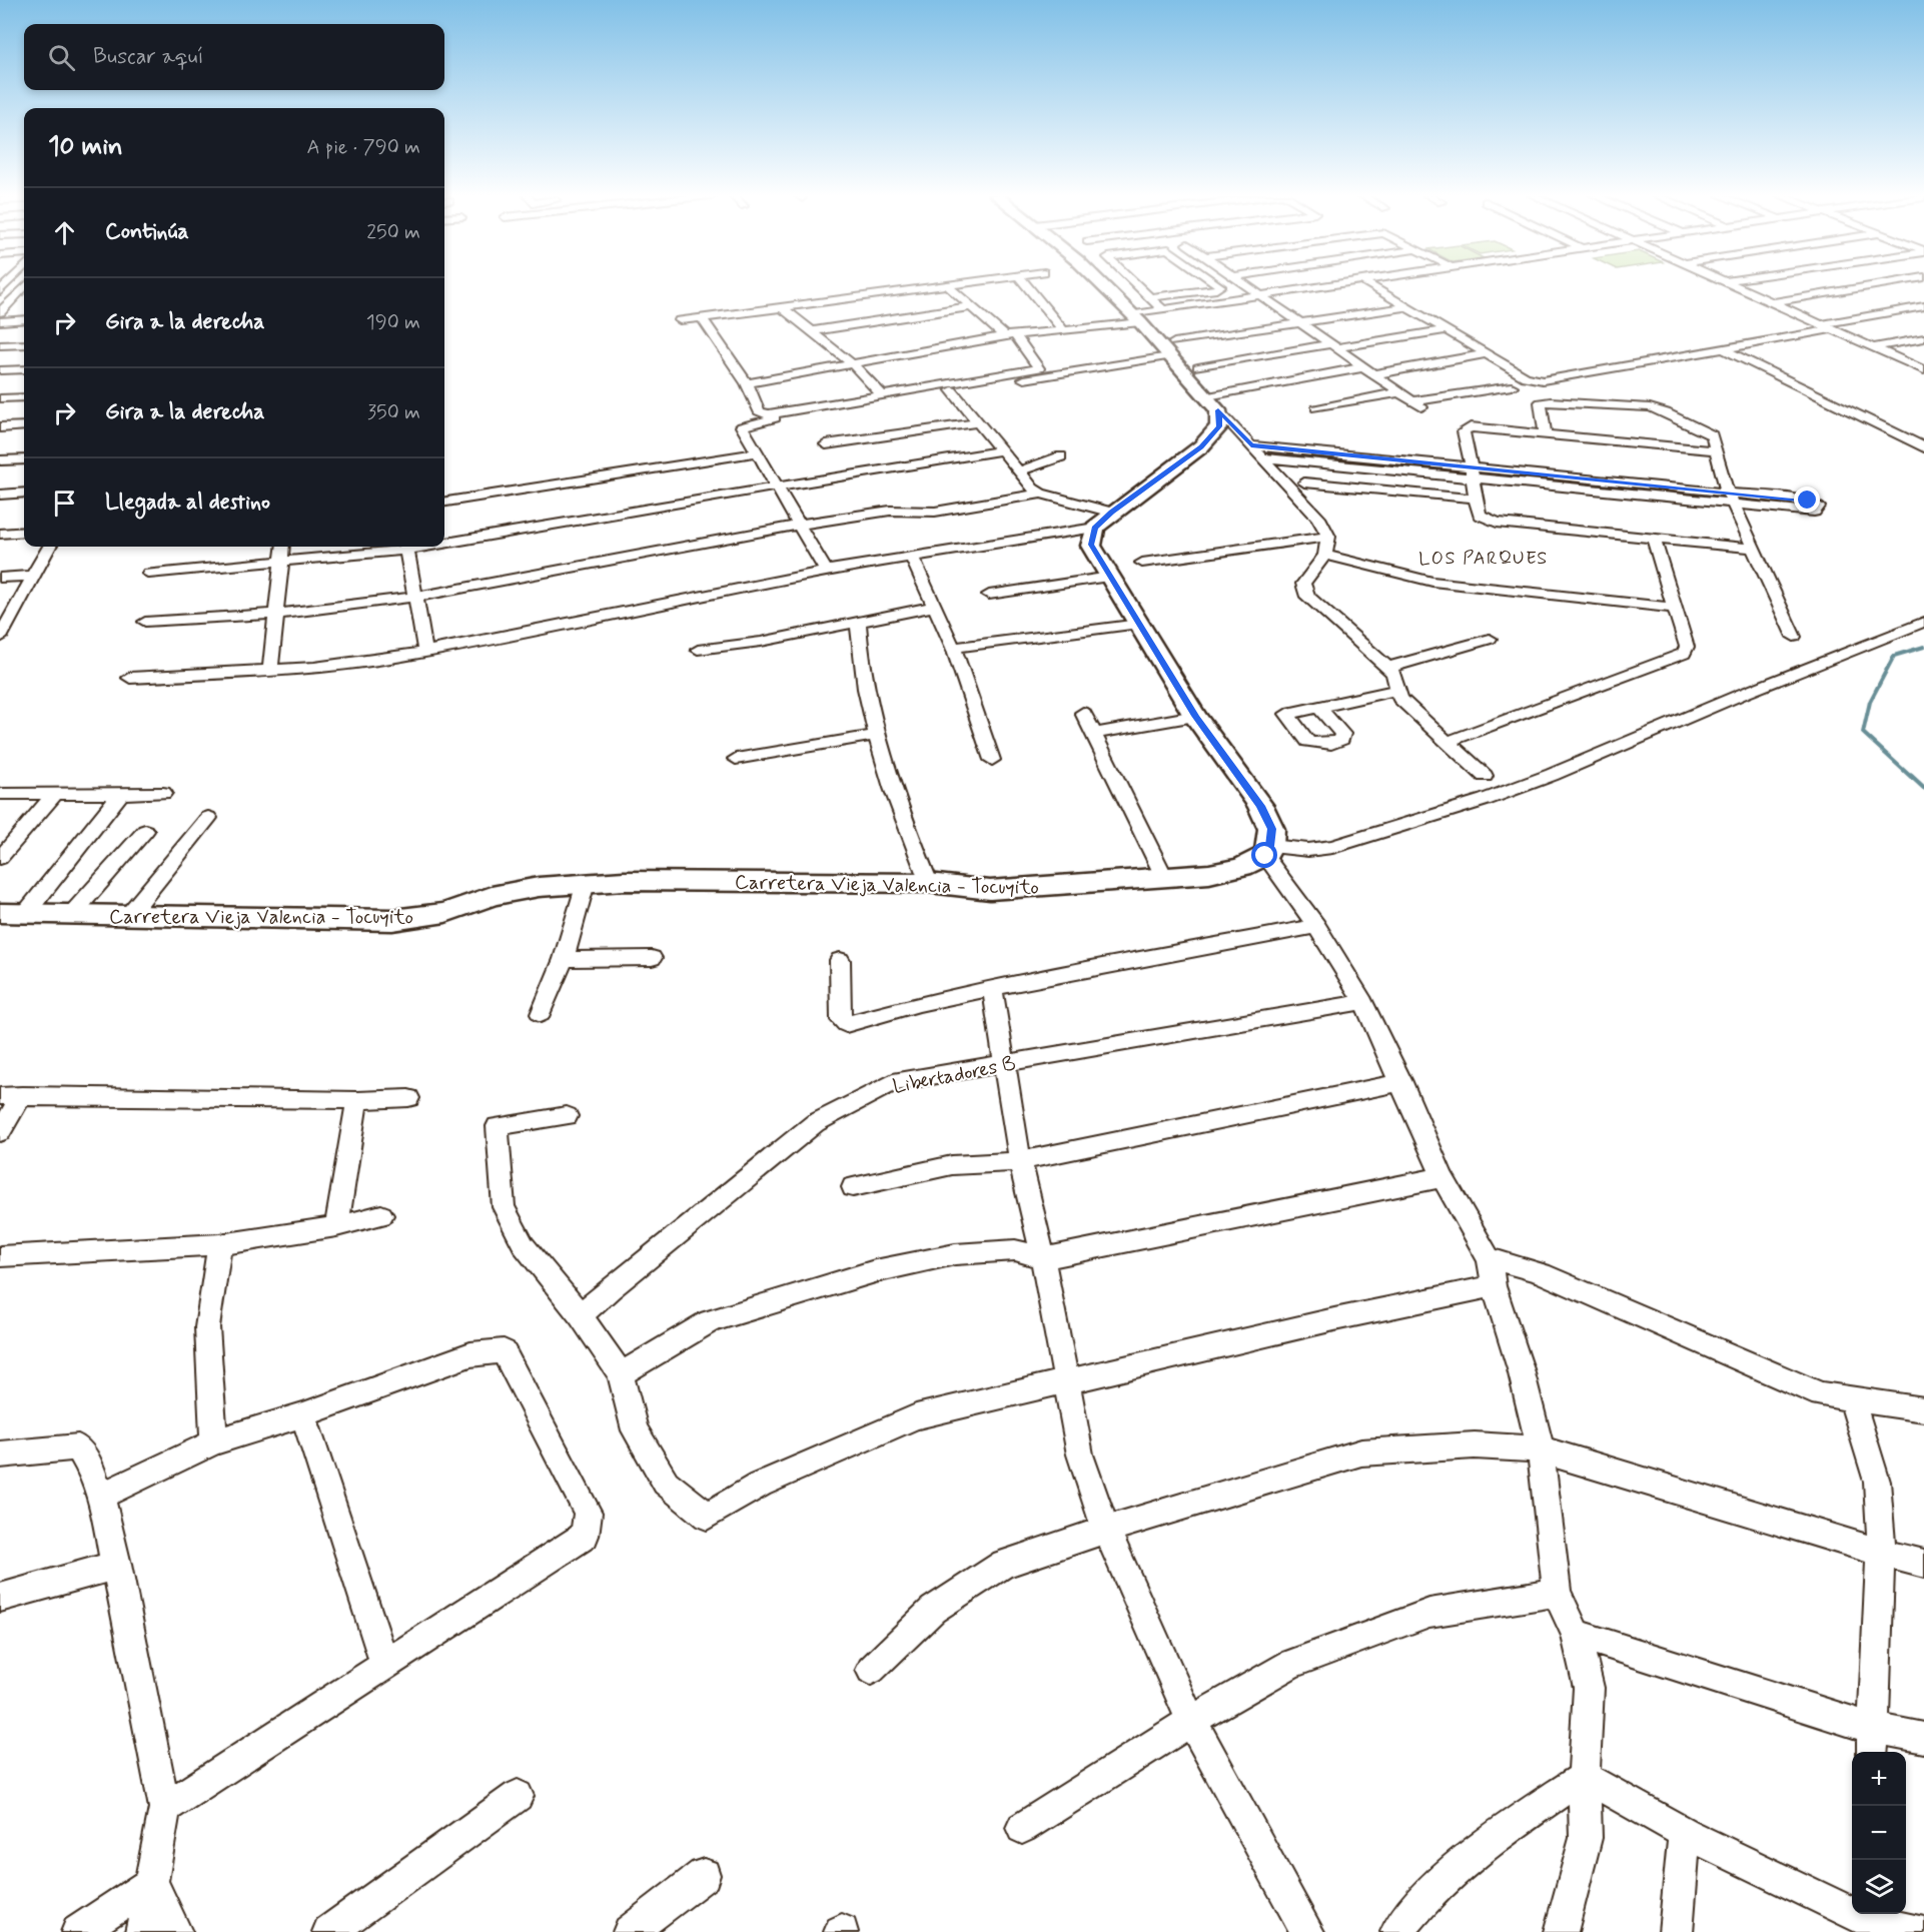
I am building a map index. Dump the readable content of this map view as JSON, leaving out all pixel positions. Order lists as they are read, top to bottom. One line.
{"streets":{"street":["Carretera Vieja Valencia - Tocuyito","Libertadores B"]},"districts":["LOS PARQUES"],"page":{"search":"Buscar aquí","heading":["10 min","A pie · 790 m"],"list":[["Continúa","250 m"],["Gira a la derecha","190 m"],["Gira a la derecha","350 m"],"Llegada al destino"],"map_buttons":["+","−"]}}
